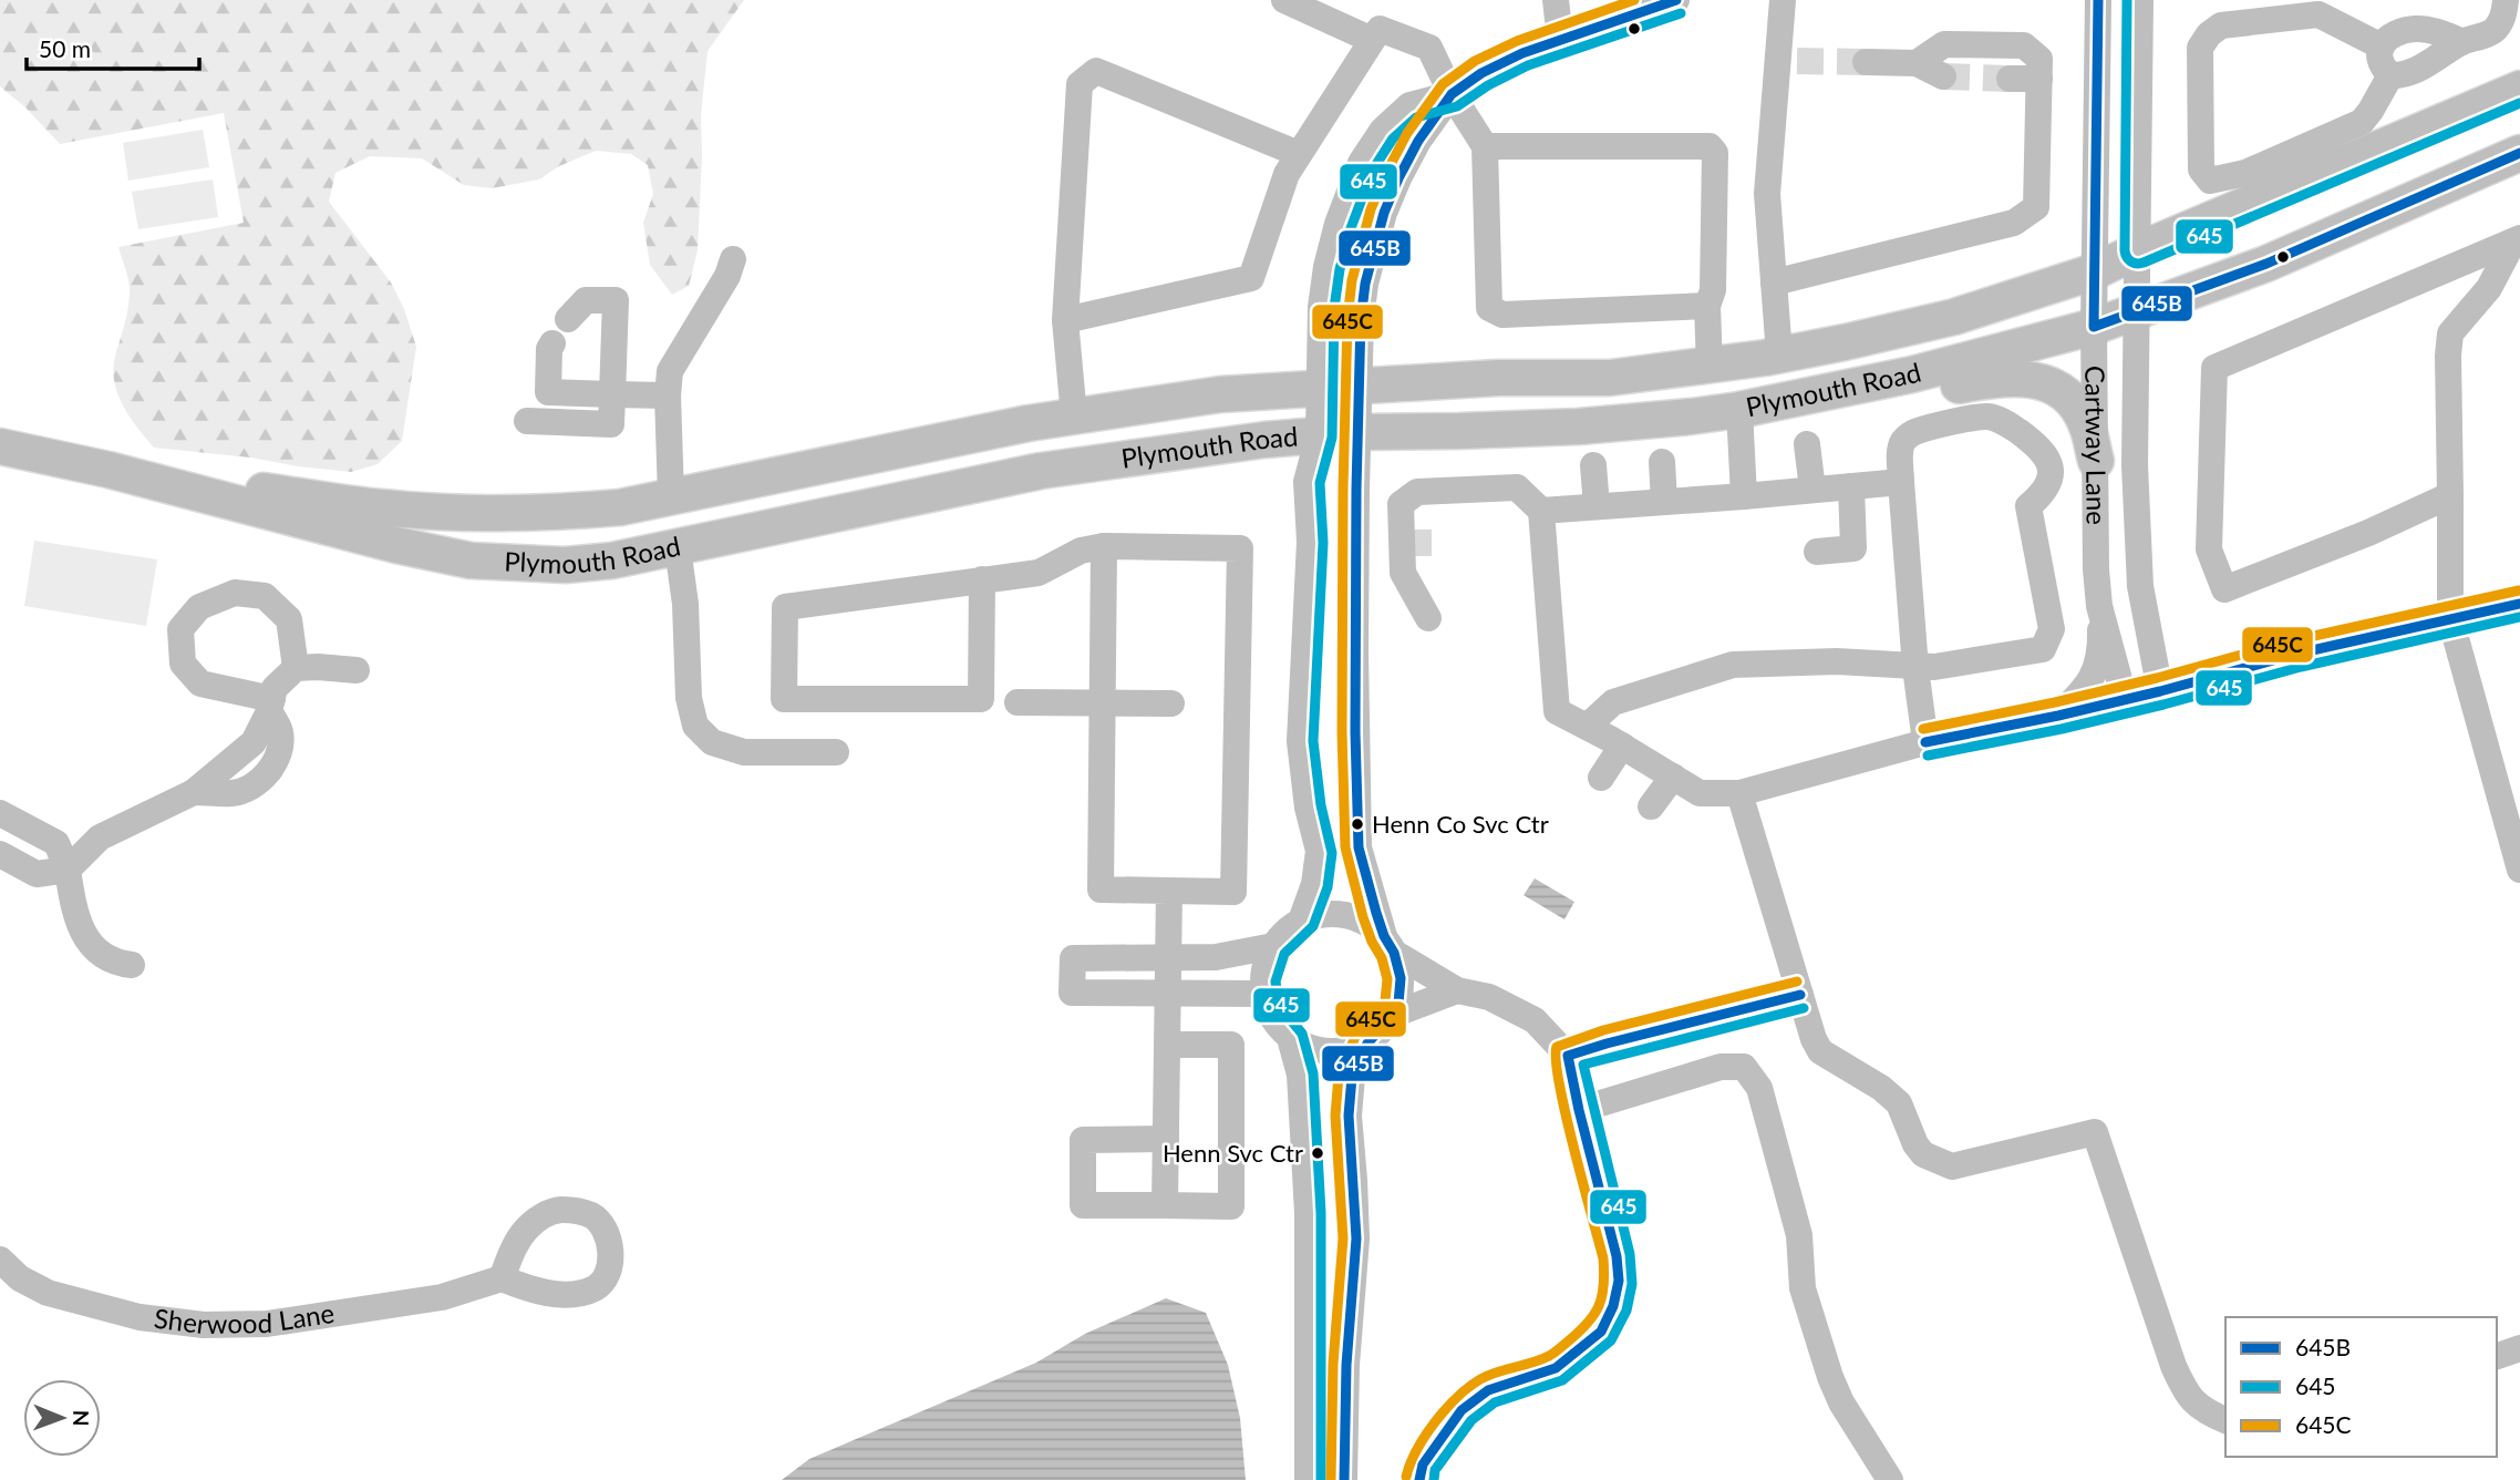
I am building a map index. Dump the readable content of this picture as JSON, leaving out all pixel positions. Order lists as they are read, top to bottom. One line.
{"streets":{"main road":["Plymouth Road"],"street":["Cartway Lane","Sherwood Lane"]},"crossings":[["Plymouth Road","Cartway Lane"]],"places":["Henn Co Svc Ctr","Henn Svc Ctr"],"lines":["transit line 645B","transit line 645","transit line 645C"],"legend":["645B","645","645C"],"scale_bar":"50 m","north":"right"}
